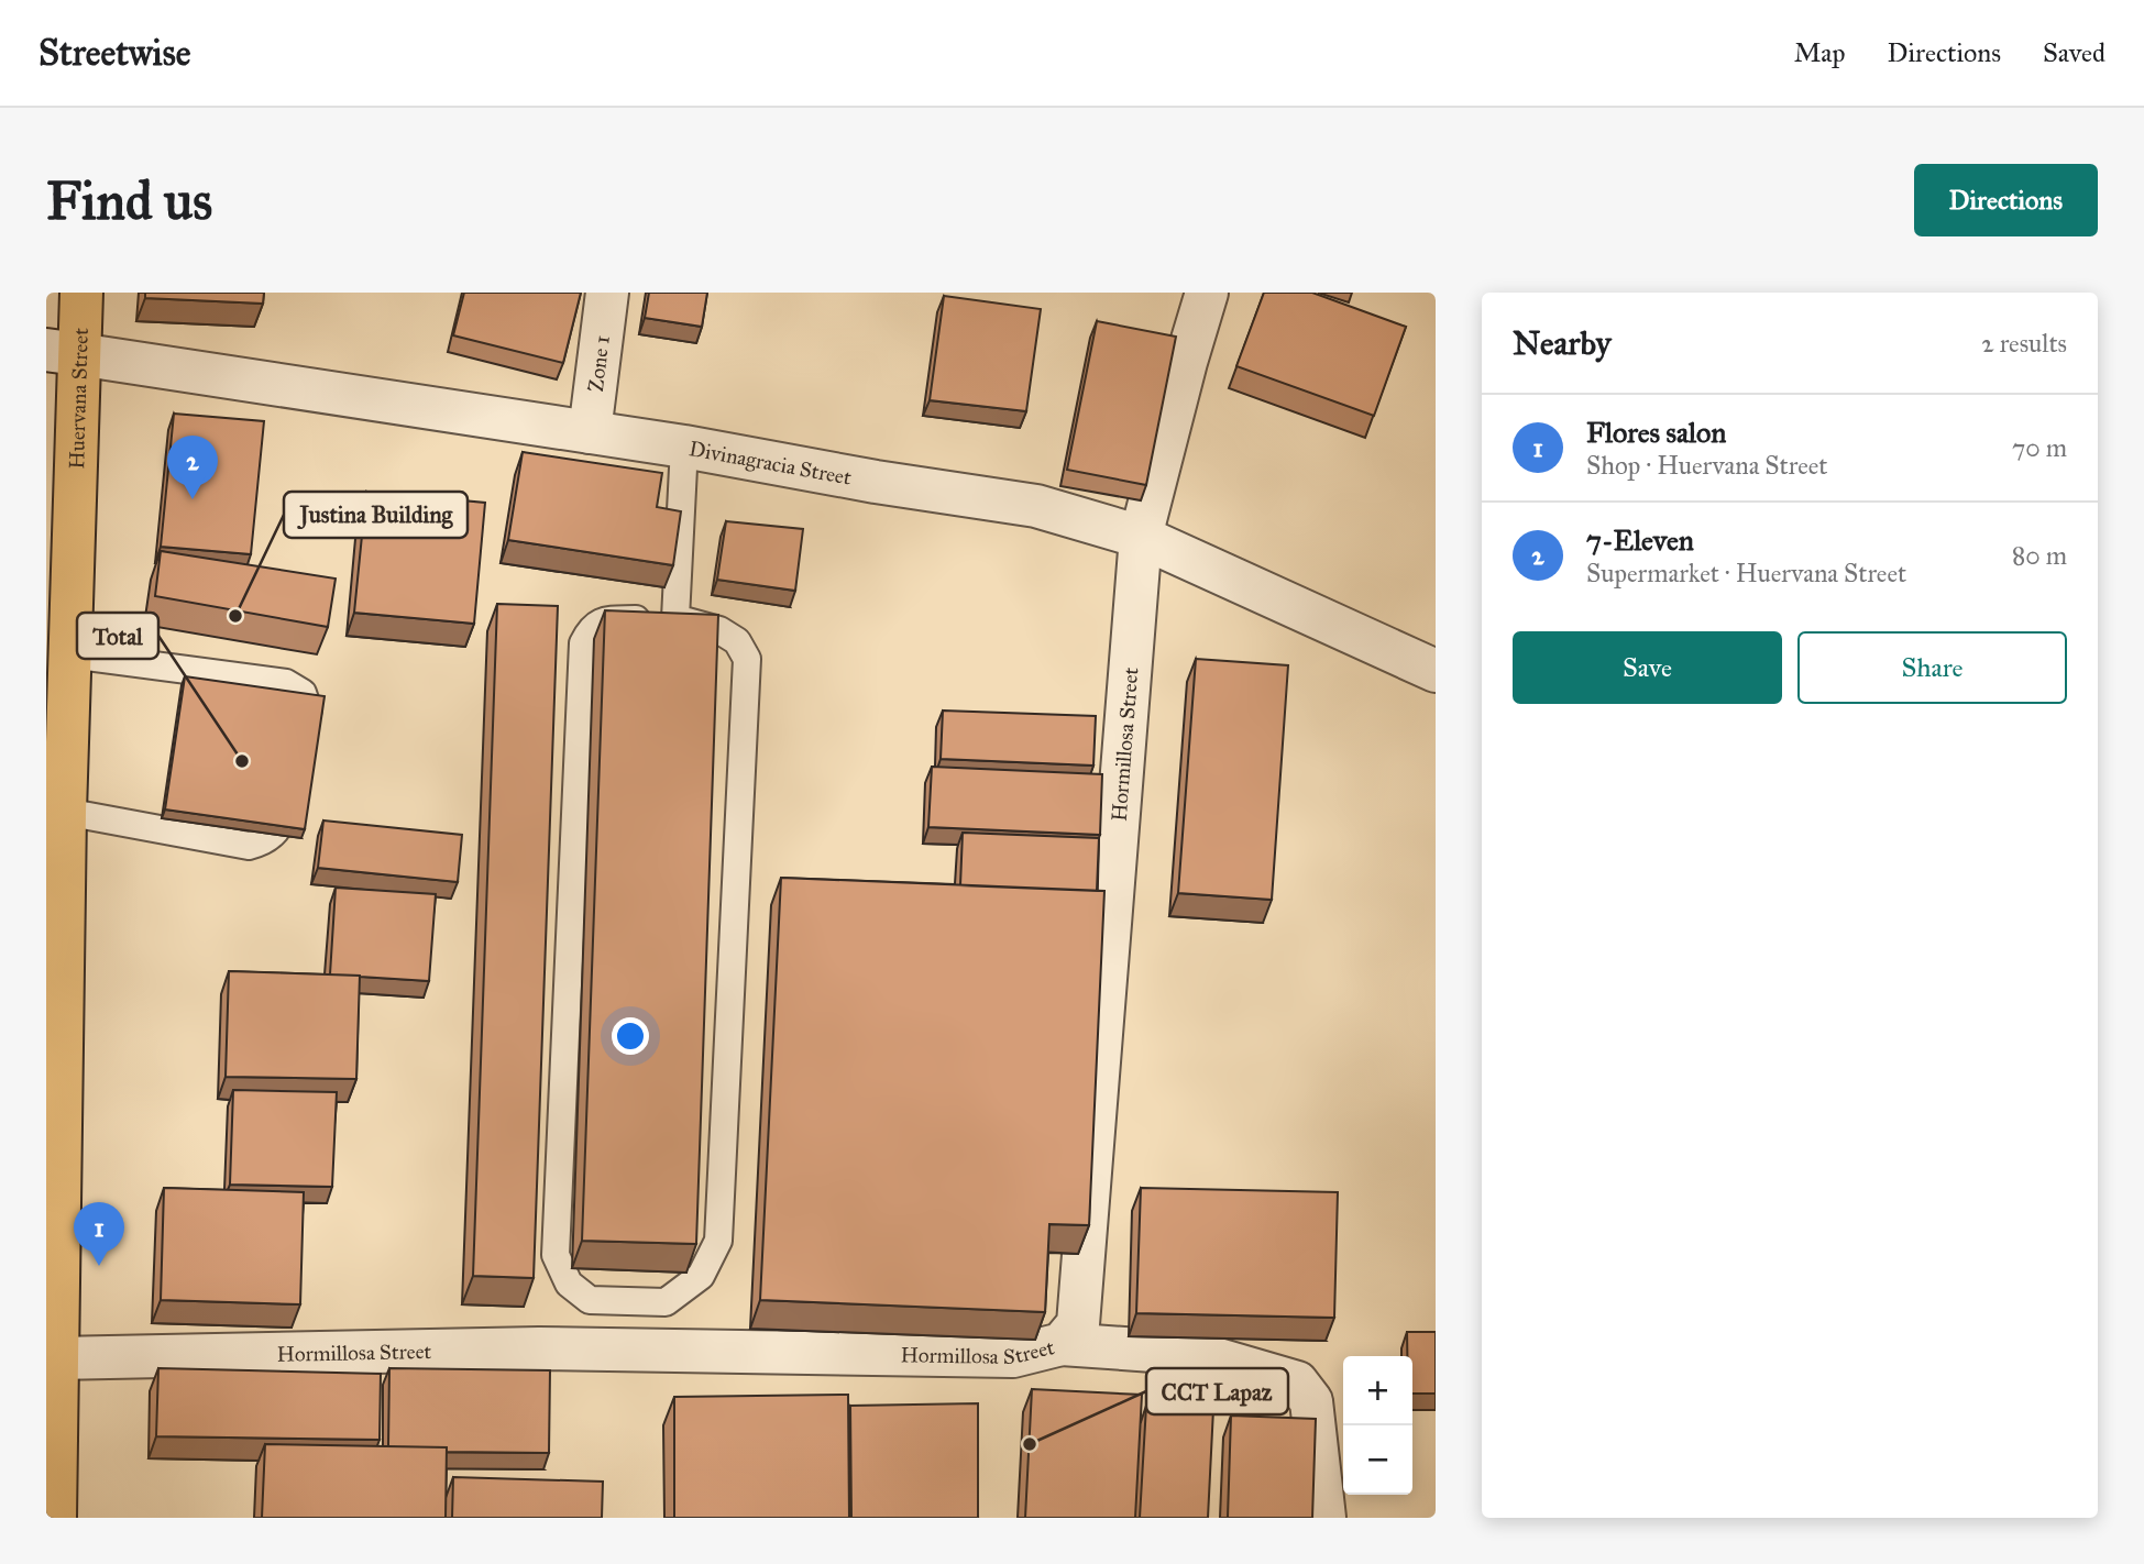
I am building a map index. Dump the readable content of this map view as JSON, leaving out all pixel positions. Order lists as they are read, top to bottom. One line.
{"streets":{"main road":["Huervana Street"],"street":["Zone 1","Divinagracia Street","Hormillosa Street"]},"crossings":[["Zone 1","Divinagracia Street"],["Huervana Street","Divinagracia Street"],["Huervana Street","Hormillosa Street"],["Divinagracia Street","Hormillosa Street"]],"places":["Justina Building","Total","CCT Lapaz"],"page":{"header":"Streetwise","nav":["Map","Directions","Saved"],"buttons":["Directions",["Save","Share"]],"title":"Find us","heading":["Nearby","2 results"],"list":[{"mark":"1","name":"Flores salon","note":"Shop · Huervana Street","value":"70 m"},{"mark":"2","name":"7-Eleven","note":"Supermarket · Huervana Street","value":"80 m"}],"pins":["2","1"],"map_buttons":["+","−"]}}
